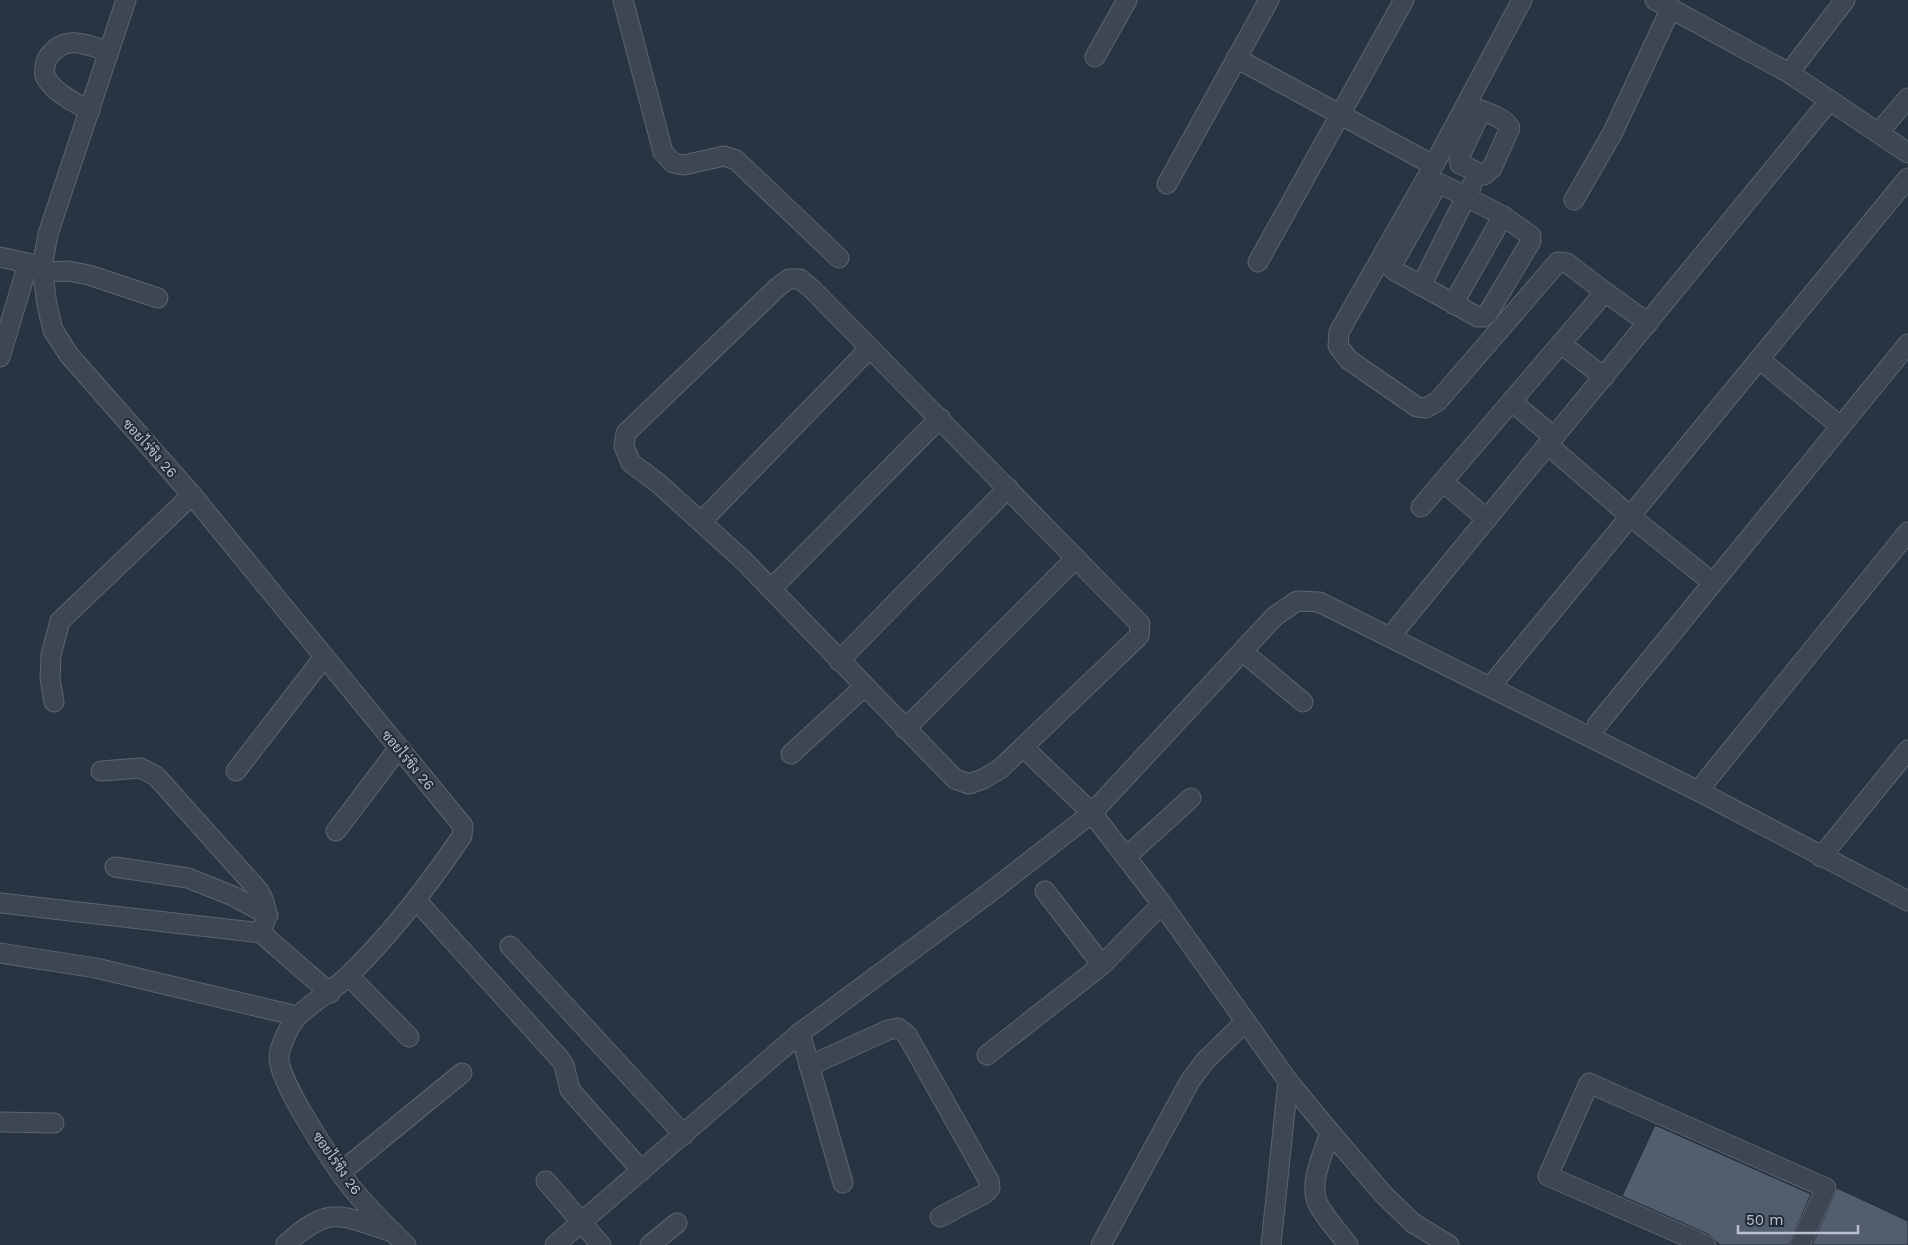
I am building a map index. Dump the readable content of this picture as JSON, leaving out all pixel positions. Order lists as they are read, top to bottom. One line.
{"streets":{"street":["ซอยไร่ขิง 26"]},"scale_bar":"50 m"}
